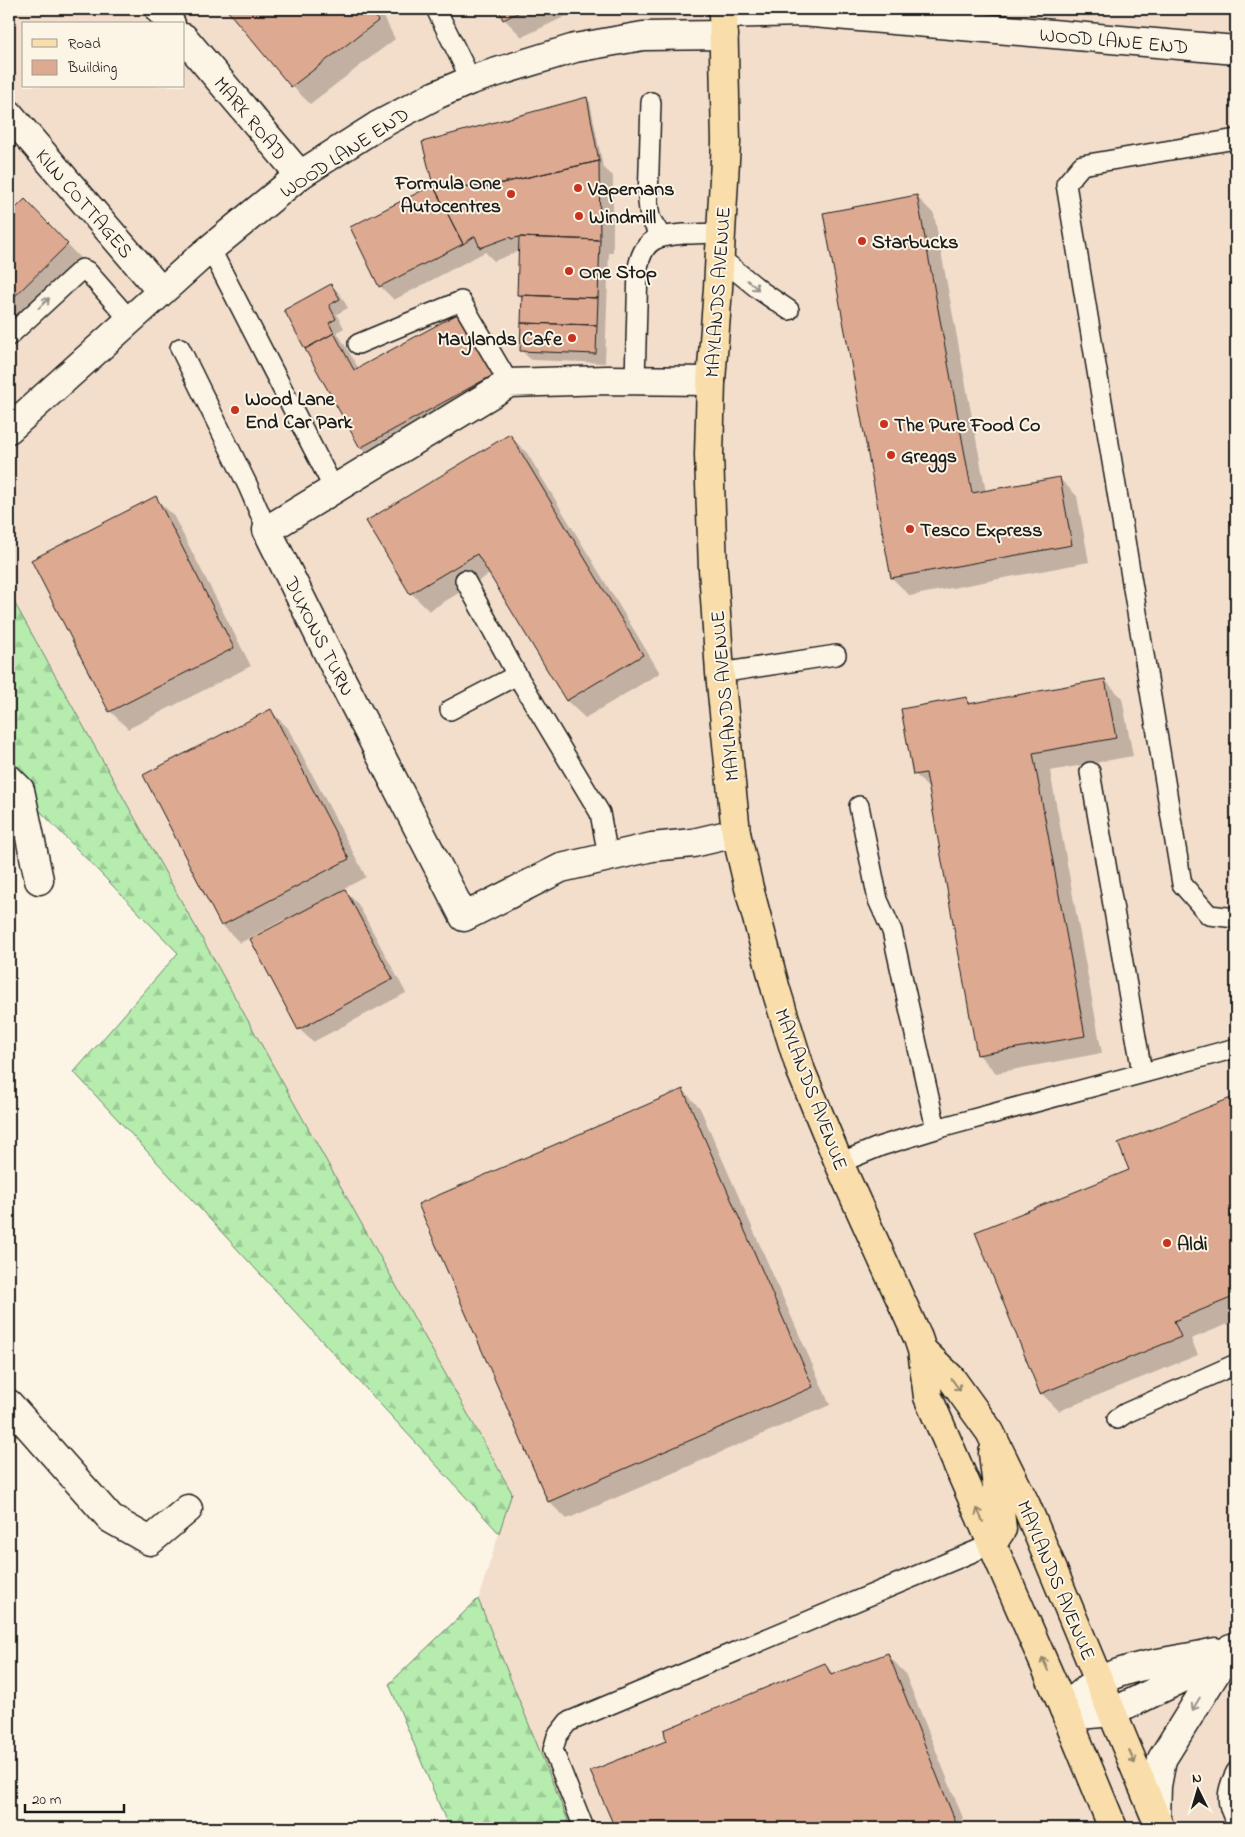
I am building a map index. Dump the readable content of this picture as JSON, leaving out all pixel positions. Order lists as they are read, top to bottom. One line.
{"streets":{"main road":["MAYLANDS AVENUE"],"street":["WOOD LANE END","MARK ROAD","KILN COTTAGES","DUXONS TURN"]},"crossings":[["WOOD LANE END","MARK ROAD"],["WOOD LANE END","KILN COTTAGES"],["WOOD LANE END","MAYLANDS AVENUE"],["MAYLANDS AVENUE","DUXONS TURN"]],"places":["Vapemans","Formula One Autocentres","Windmill","Starbucks","One Stop","Maylands Cafe","Wood Lane End Car Park","The Pure Food Co","Greggs","Tesco Express","Aldi"],"legend":["Road","Building"],"scale_bar":"20 m","north":"top"}
